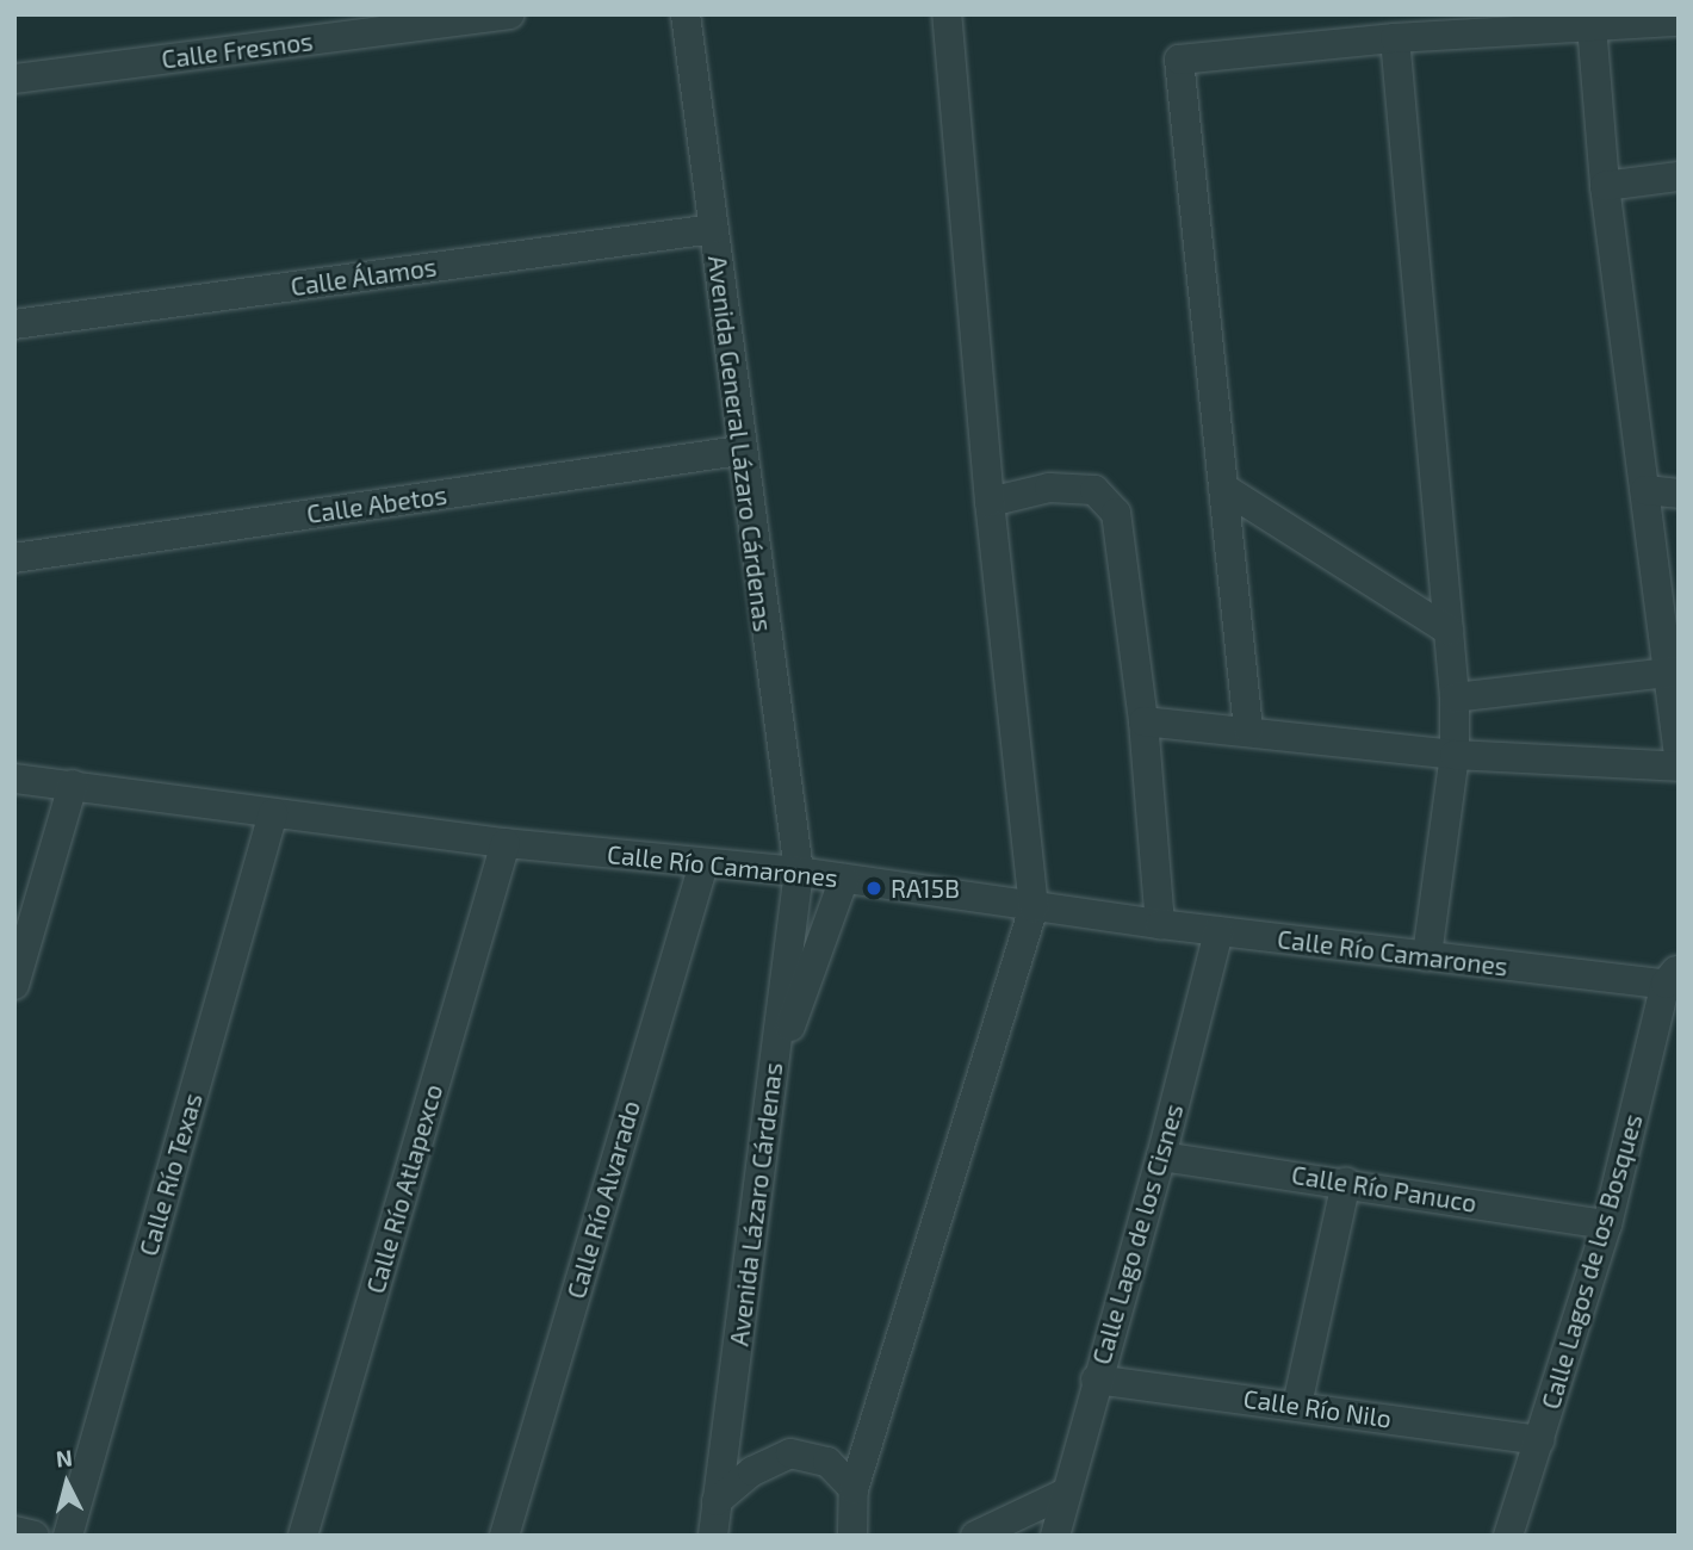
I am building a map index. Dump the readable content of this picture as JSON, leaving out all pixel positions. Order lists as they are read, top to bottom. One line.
{"streets":{"street":["Calle Fresnos","Calle Álamos","Avenida General Lázaro Cárdenas","Calle Abetos","Calle Río Camarones","Calle Río Texas","Calle Río Atlapexco","Calle Río Panuco","Calle Río Alvarado","Avenida Lázaro Cárdenas","Calle Lago de los Cisnes","Calle Lagos de los Bosques","Calle Río Nilo"]},"crossings":[["Calle Álamos","Avenida General Lázaro Cárdenas"],["Avenida General Lázaro Cárdenas","Calle Abetos"],["Avenida General Lázaro Cárdenas","Calle Río Camarones"],["Avenida General Lázaro Cárdenas","Avenida Lázaro Cárdenas"],["Calle Río Camarones","Calle Río Texas"],["Calle Río Camarones","Calle Río Atlapexco"],["Calle Río Camarones","Calle Río Alvarado"],["Calle Río Camarones","Avenida Lázaro Cárdenas"],["Calle Río Camarones","Calle Lago de los Cisnes"],["Calle Río Camarones","Calle Lagos de los Bosques"],["Calle Río Panuco","Calle Lago de los Cisnes"],["Calle Río Panuco","Calle Lagos de los Bosques"],["Calle Lago de los Cisnes","Calle Río Nilo"],["Calle Lagos de los Bosques","Calle Río Nilo"]],"places":["RA15B"],"north":"top"}
